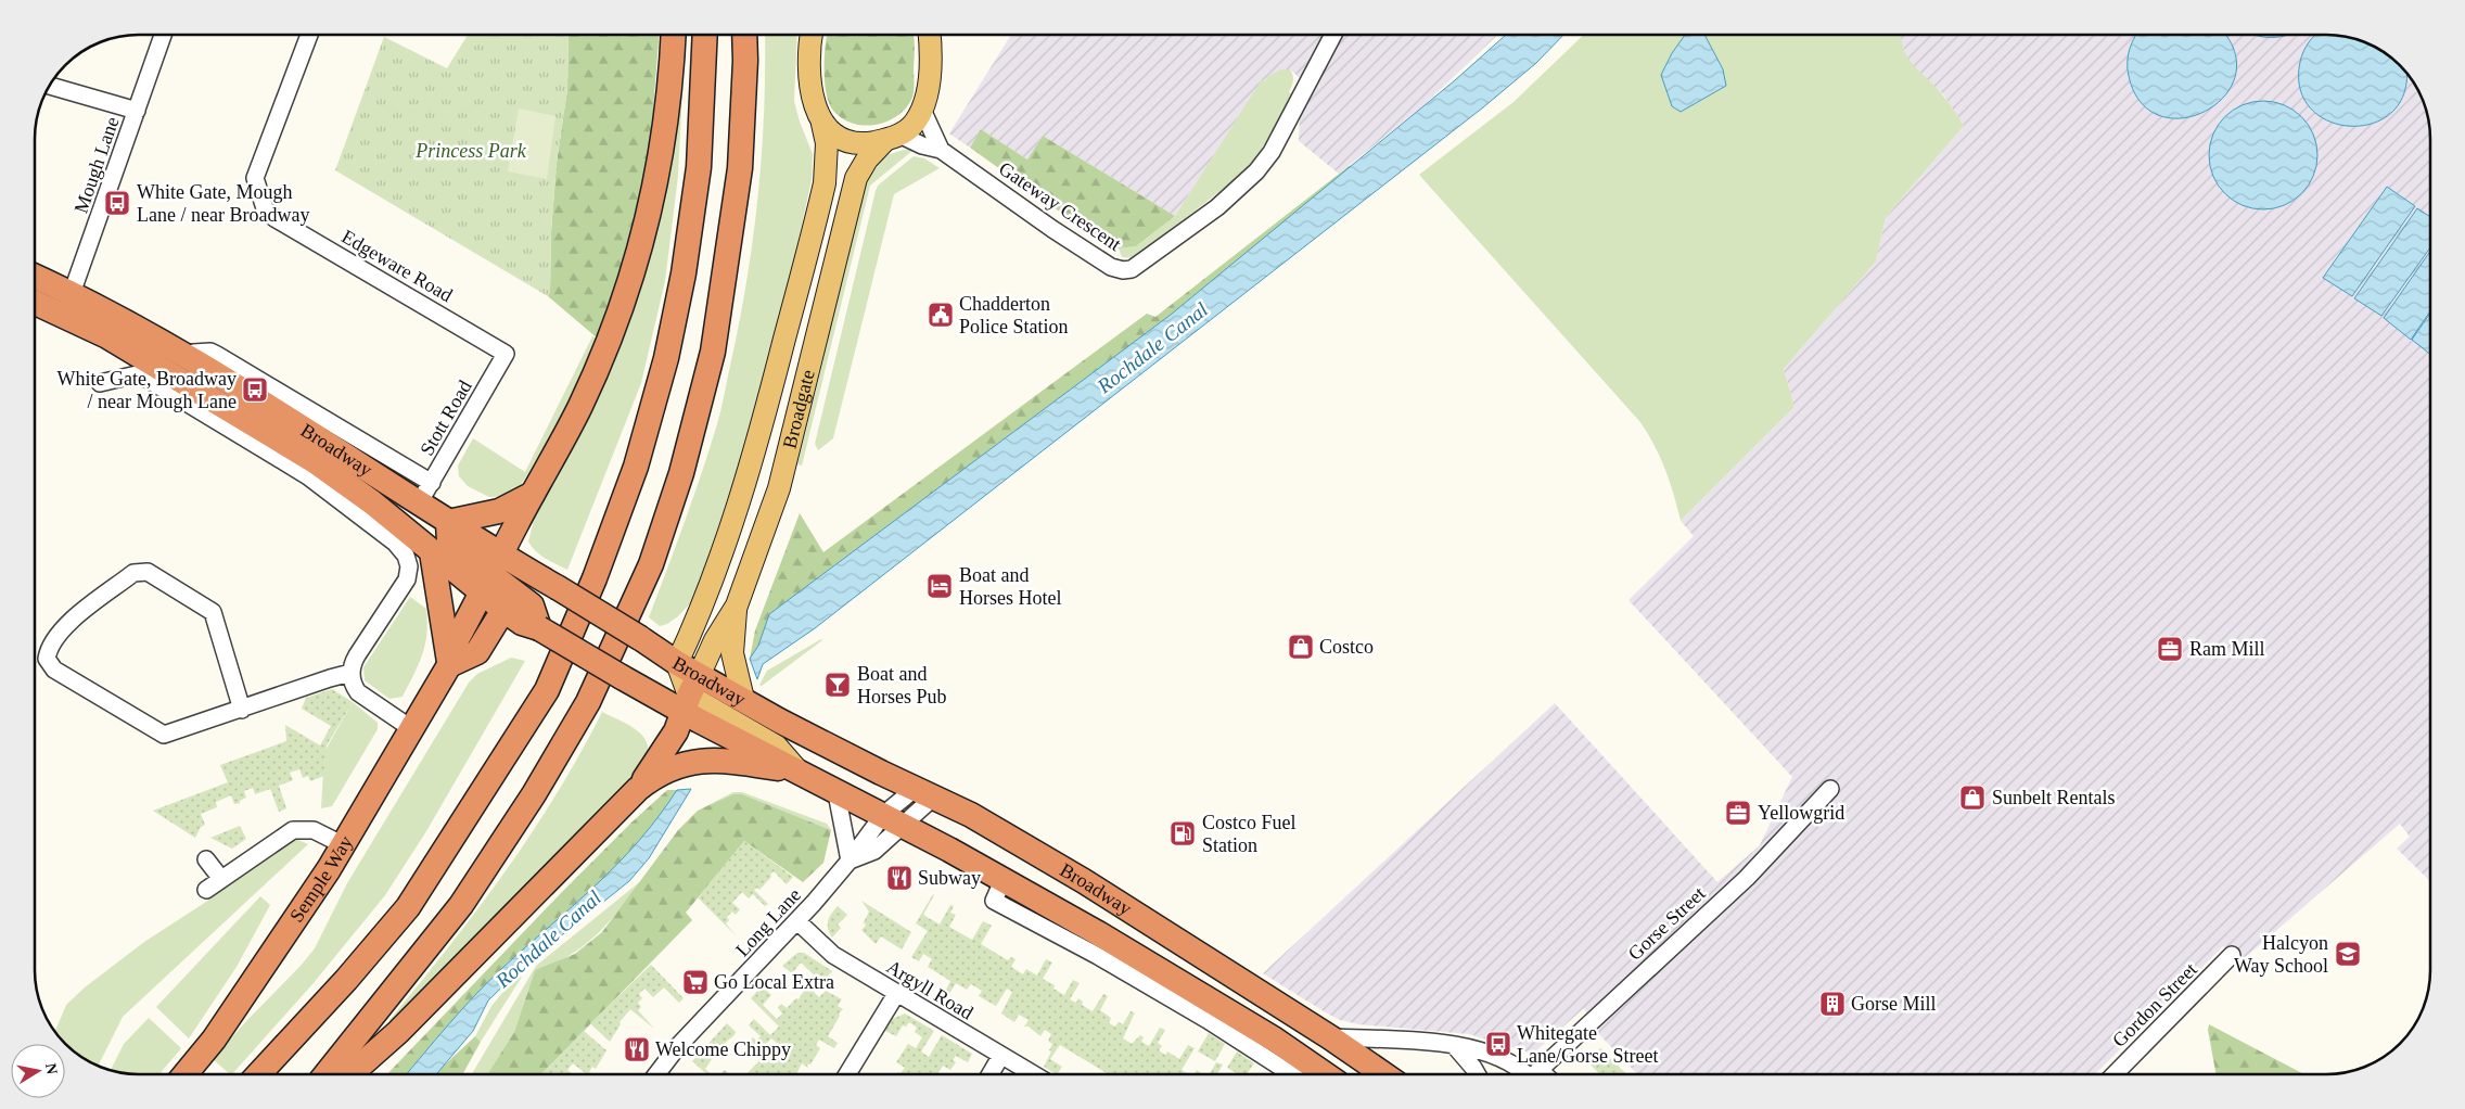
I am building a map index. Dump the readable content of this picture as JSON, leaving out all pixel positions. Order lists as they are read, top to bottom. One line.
{"streets":{"highway":["Broadway","Semple Way"],"main road":["Broadgate"],"street":["Mough Lane","Gateway Crescent","Edgeware Road","Stott Road","Long Lane","Gorse Street","Argyll Road","Gordon Street"]},"crossings":[["Mough Lane","Broadway"],["Gateway Crescent","Broadgate"],["Edgeware Road","Stott Road"],["Broadgate","Broadway"],["Stott Road","Broadway"],["Broadway","Semple Way"],["Broadway","Long Lane"],["Long Lane","Argyll Road"]],"water":["Rochdale Canal"],"parks":["Princess Park"],"places":{"bus stop":["White Gate, Mough Lane / near Broadway","White Gate, Broadway / near Mough Lane","Whitegate Lane/Gorse Street"],"public building":["Chadderton Police Station"],"hotel":["Boat and Horses Hotel"],"shop":["Costco","Sunbelt Rentals"],"office":["Ram Mill","Yellowgrid"],"bar":["Boat and Horses Pub"],"fuel station":["Costco Fuel Station"],"restaurant":["Subway","Welcome Chippy"],"school or university":["Halcyon Way School"],"supermarket":["Go Local Extra"],"building":["Gorse Mill"]},"north":"right"}
